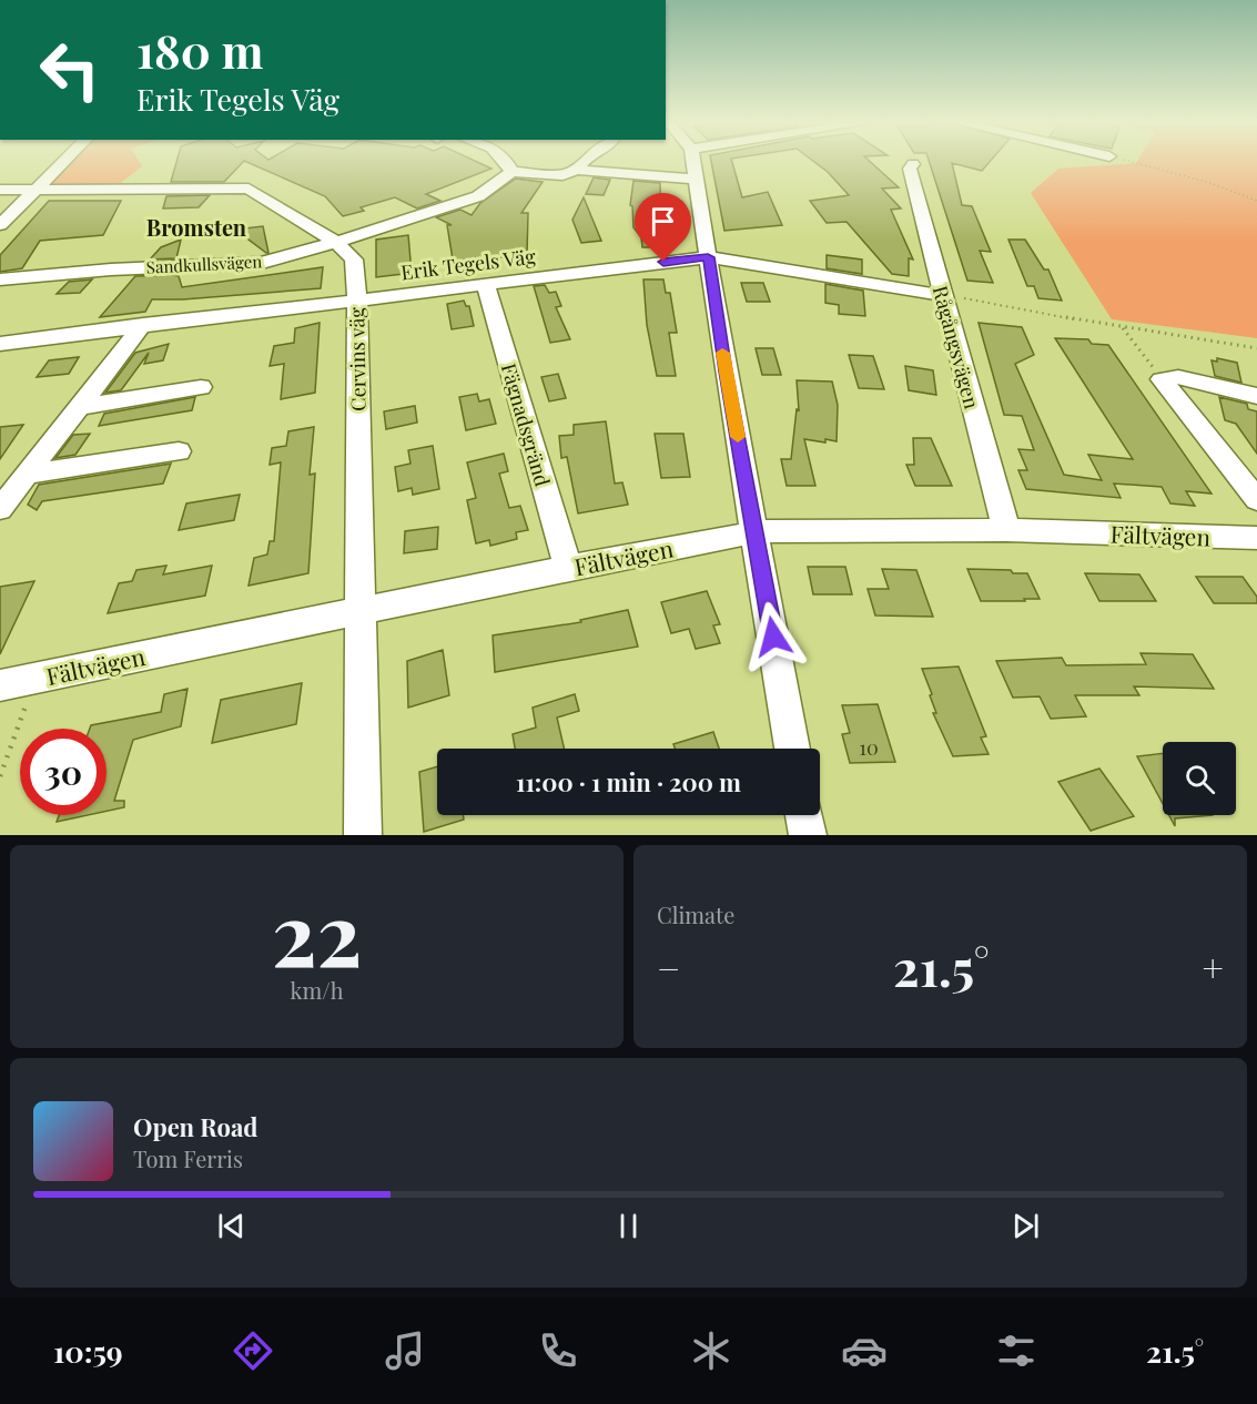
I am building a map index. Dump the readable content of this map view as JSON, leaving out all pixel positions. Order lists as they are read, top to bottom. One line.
{"streets":{"street":["Sandkullsvägen","Erik Tegels Väg","Rågångsvägen","Cervins väg","Fägnadsgränd","Fältvägen"]},"crossings":[["Sandkullsvägen","Cervins väg"],["Erik Tegels Väg","Rågångsvägen"],["Erik Tegels Väg","Cervins väg"],["Erik Tegels Väg","Fägnadsgränd"],["Rågångsvägen","Fältvägen"],["Cervins väg","Fältvägen"],["Fägnadsgränd","Fältvägen"]],"districts":["Bromsten"],"house_numbers":["10"],"page":{"turn":["180 m","Erik Tegels Väg"],"limit":"30","trip":"11:00 · 1 min · 200 m","tile":[["22","km/h"],"Climate"],"heat":["−","21.5°","+"],"song":["Open Road","Tom Ferris"],"tabs":["10:59","21.5°"]}}
